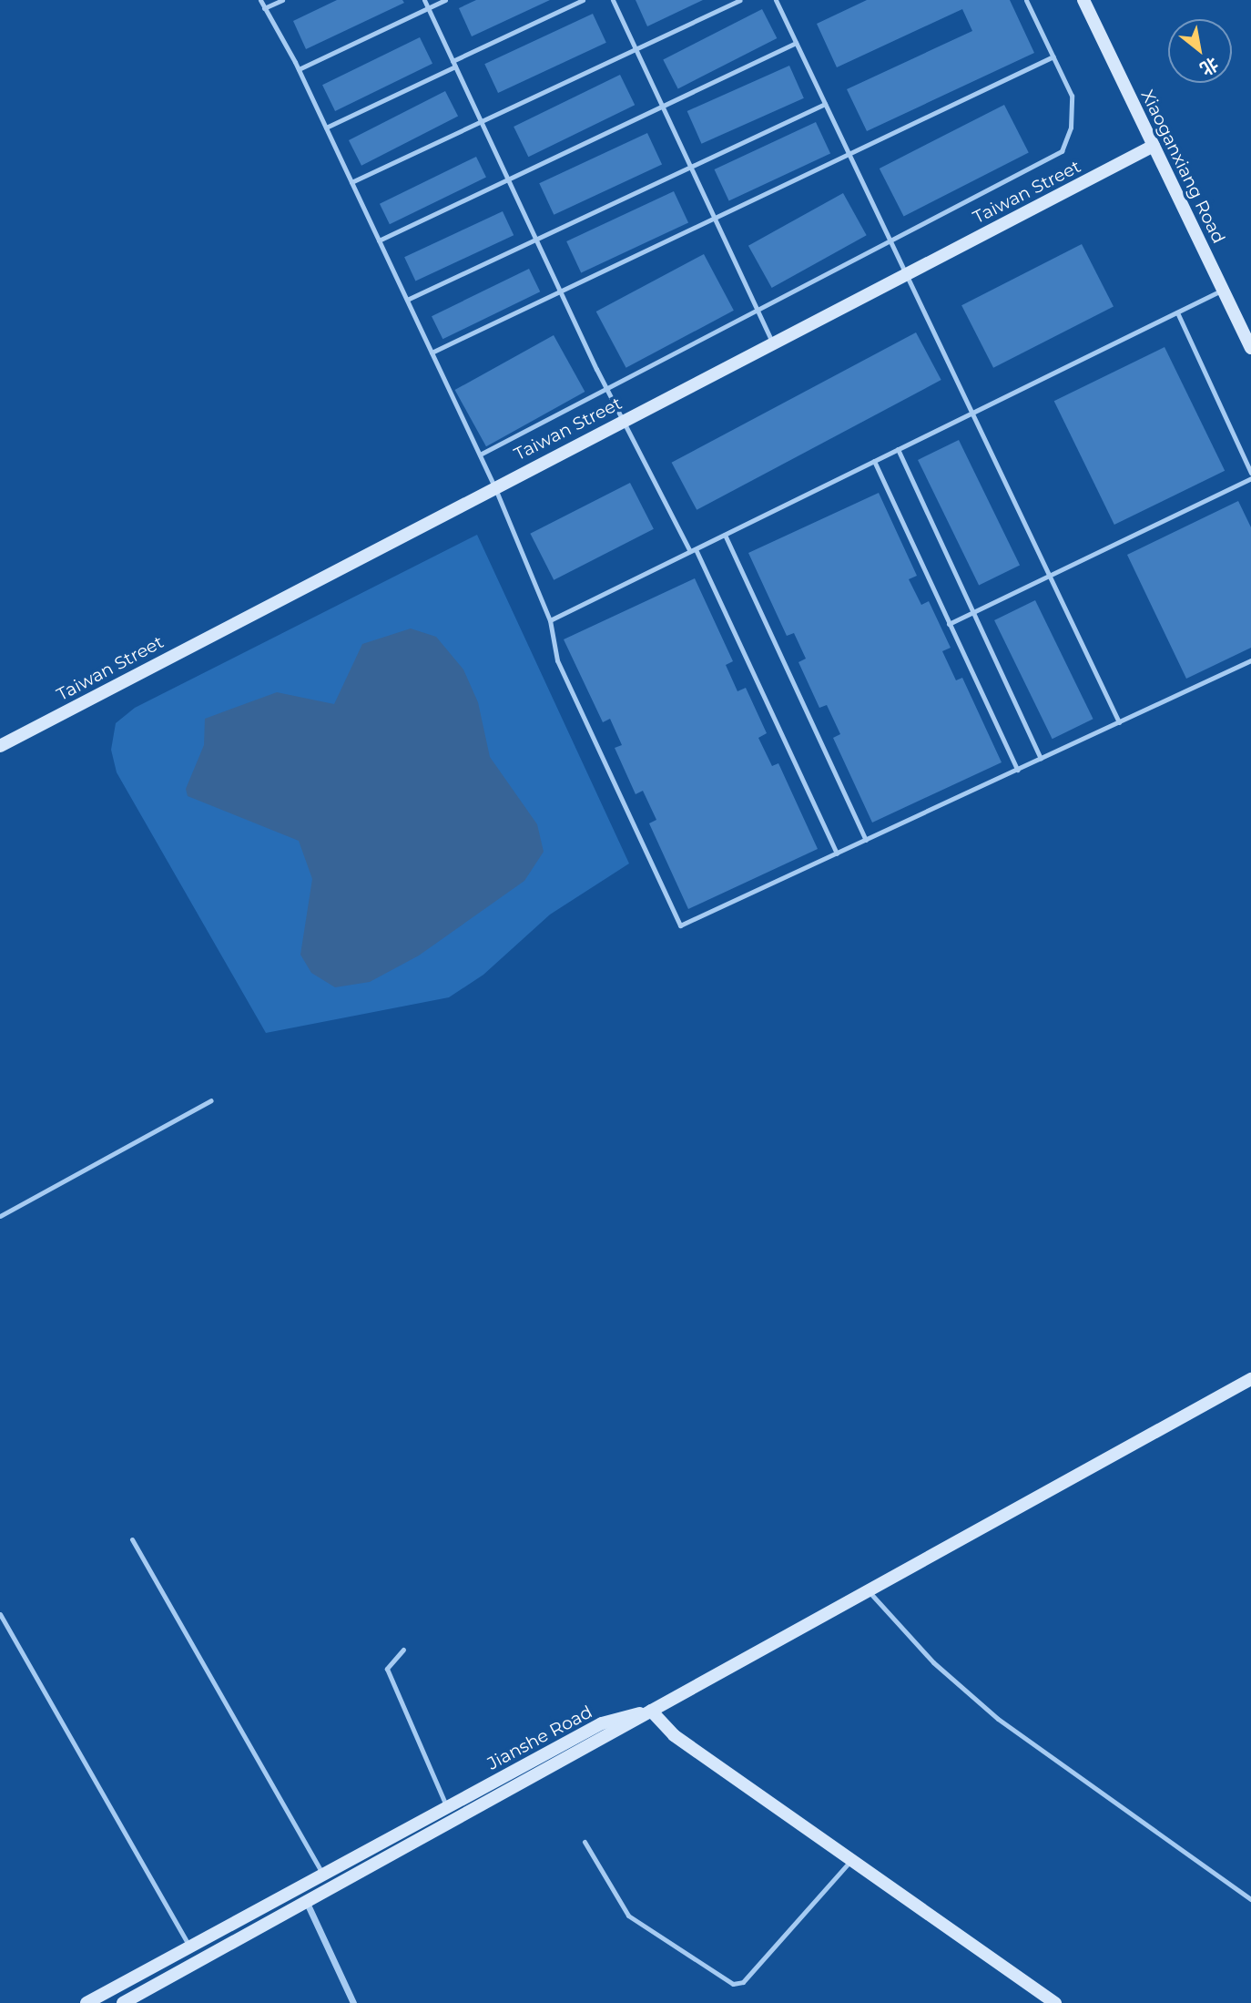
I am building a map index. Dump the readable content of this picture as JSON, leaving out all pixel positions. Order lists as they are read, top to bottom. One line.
{"streets":{"street":["Xiaoganxiang Road","Taiwan Street","Jianshe Road"]},"crossings":[["Xiaoganxiang Road","Taiwan Street"]],"north":"bottom right"}
